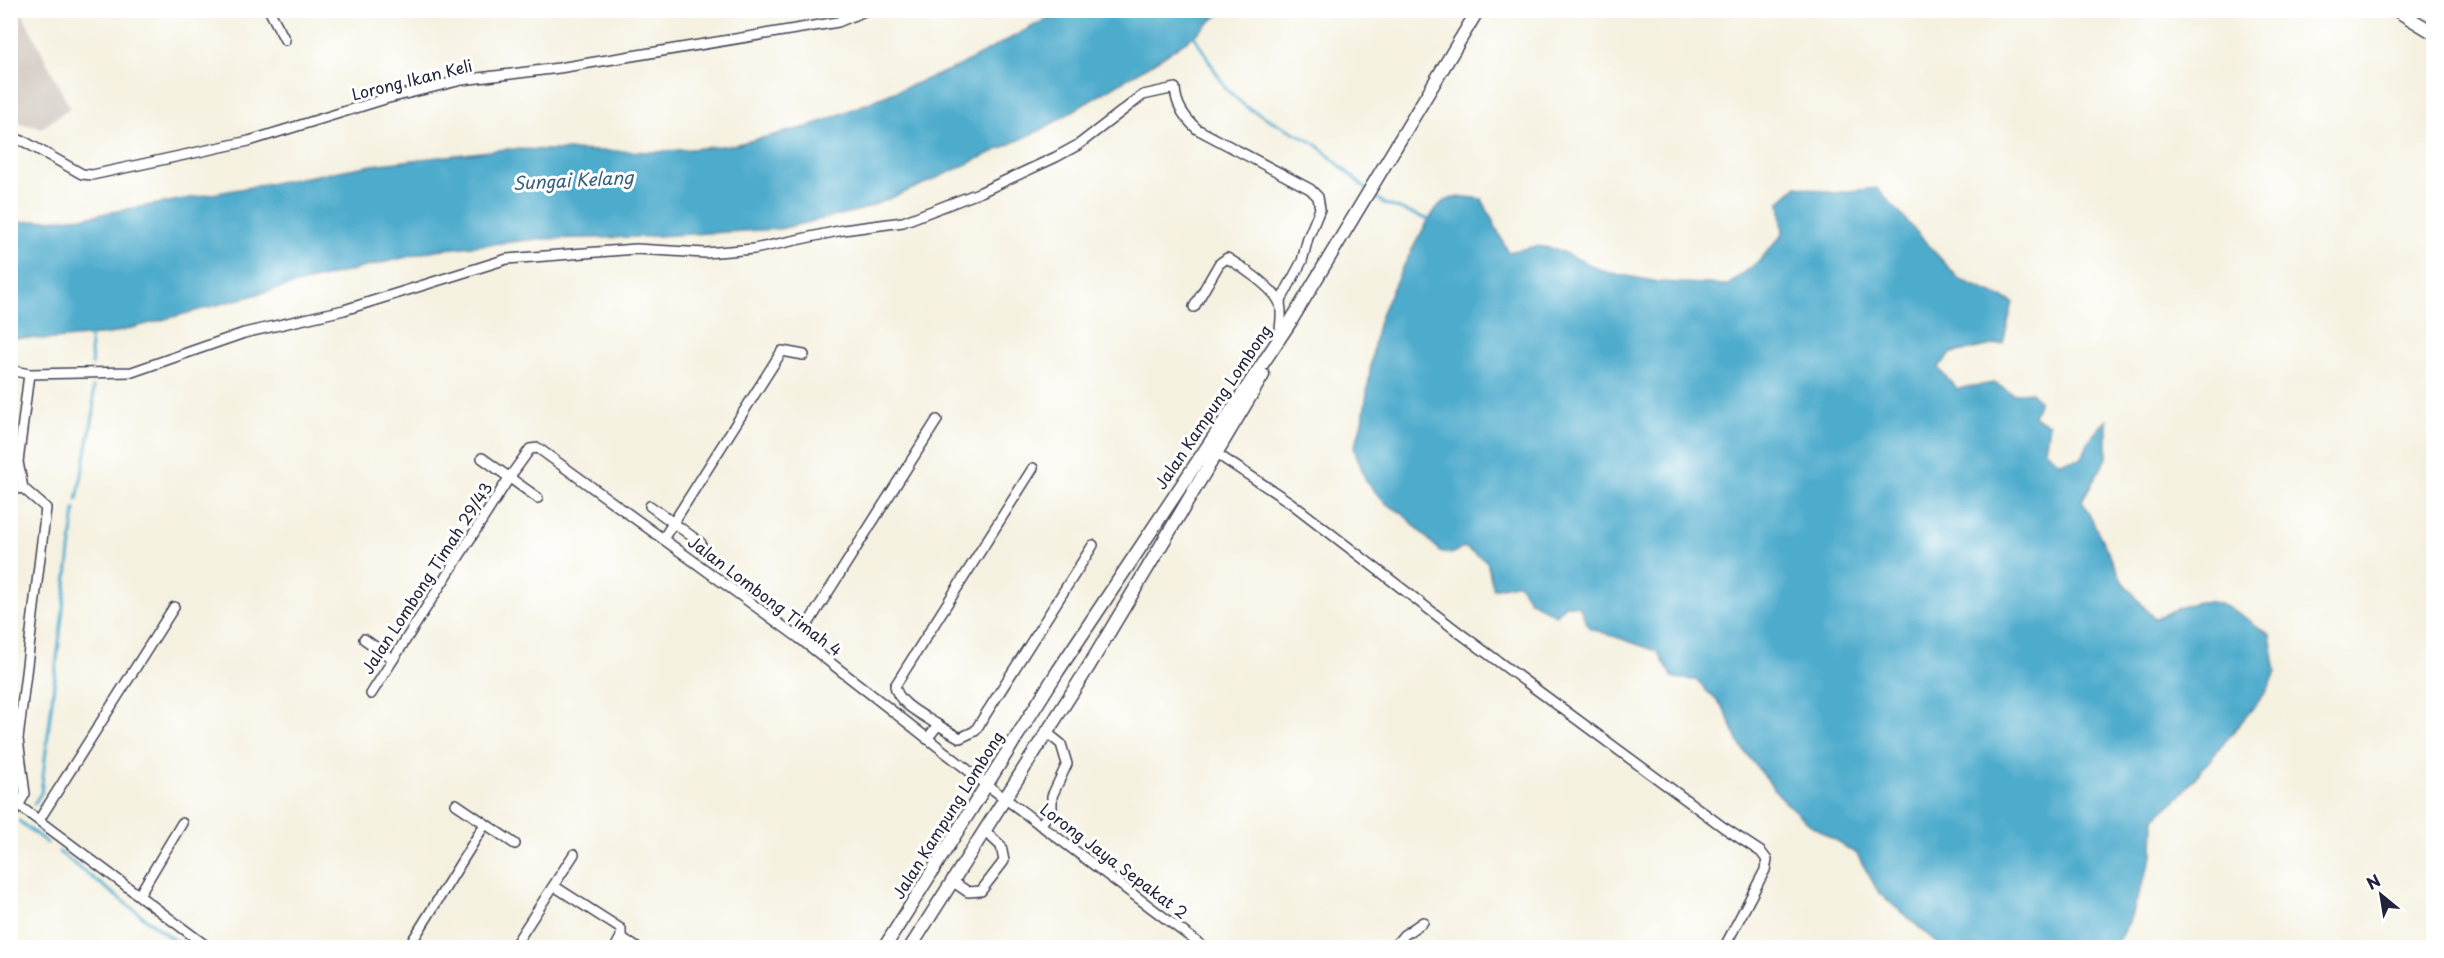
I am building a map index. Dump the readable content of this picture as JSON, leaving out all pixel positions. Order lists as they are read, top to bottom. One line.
{"streets":{"street":["Lorong Ikan Keli","Jalan Kampung Lombong","Jalan Lombong Timah 29/43","Jalan Lombong Timah 4","Lorong Jaya Sepakat 2"]},"crossings":[["Jalan Kampung Lombong","Jalan Lombong Timah 4"],["Jalan Kampung Lombong","Lorong Jaya Sepakat 2"],["Jalan Lombong Timah 29/43","Jalan Lombong Timah 4"],["Jalan Lombong Timah 4","Lorong Jaya Sepakat 2"]],"water":["Sungai Kelang"],"north":"top left"}
